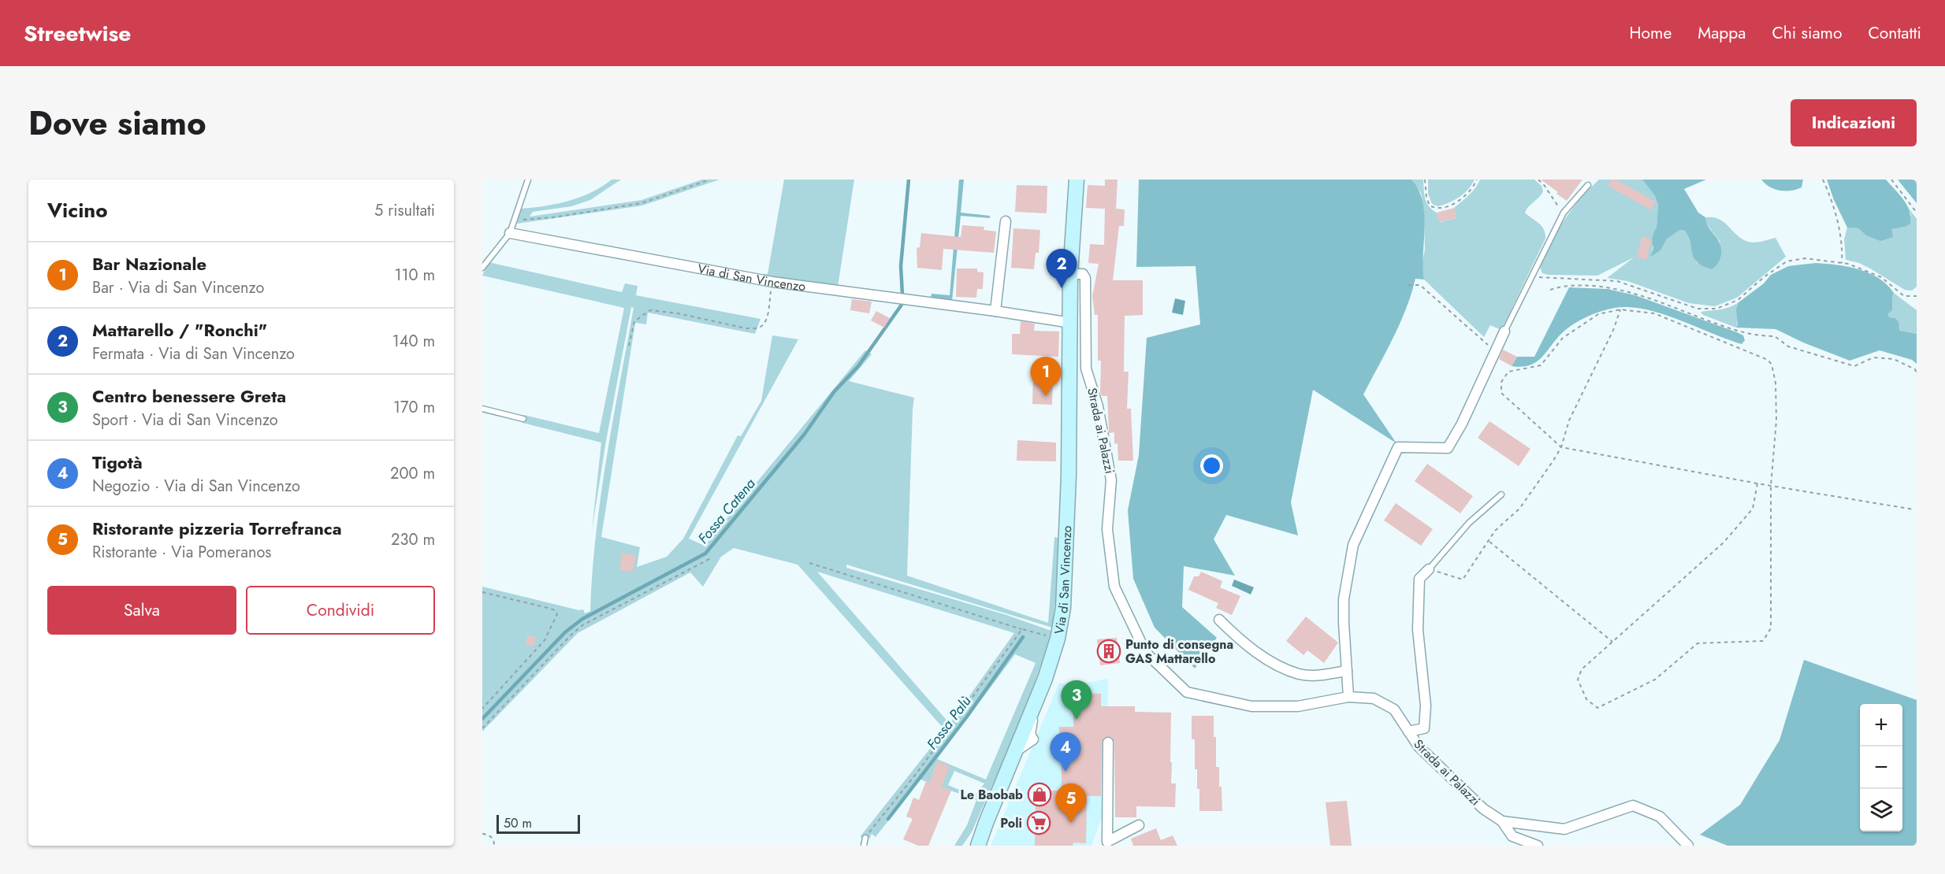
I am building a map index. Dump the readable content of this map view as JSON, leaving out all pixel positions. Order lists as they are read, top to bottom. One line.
{"streets":{"main road":["Via di San Vincenzo"],"street":["Strada ai Palazzi"]},"crossings":[["Via di San Vincenzo","Strada ai Palazzi"]],"water":["Fossa Catena","Fossa Palù"],"places":{"building":["Punto di consegna GAS Mattarello"],"shop":["Le Baobab"],"supermarket":["Poli"]},"scale_bar":"50 m","page":{"header":"Streetwise","nav":["Home","Mappa","Chi siamo","Contatti"],"title":"Dove siamo","buttons":["Indicazioni",["Salva","Condividi"]],"heading":["Vicino","5 risultati"],"list":[{"mark":"1","name":"Bar Nazionale","note":"Bar · Via di San Vincenzo","value":"110 m"},{"mark":"2","name":"Mattarello / \"Ronchi\"","note":"Fermata · Via di San Vincenzo","value":"140 m"},{"mark":"3","name":"Centro benessere Greta","note":"Sport · Via di San Vincenzo","value":"170 m"},{"mark":"4","name":"Tigotà","note":"Negozio · Via di San Vincenzo","value":"200 m"},{"mark":"5","name":"Ristorante pizzeria Torrefranca","note":"Ristorante · Via Pomeranos","value":"230 m"}],"pins":["2","1","3","4","5"],"map_buttons":["+","−"],"scale":"50 m"}}
